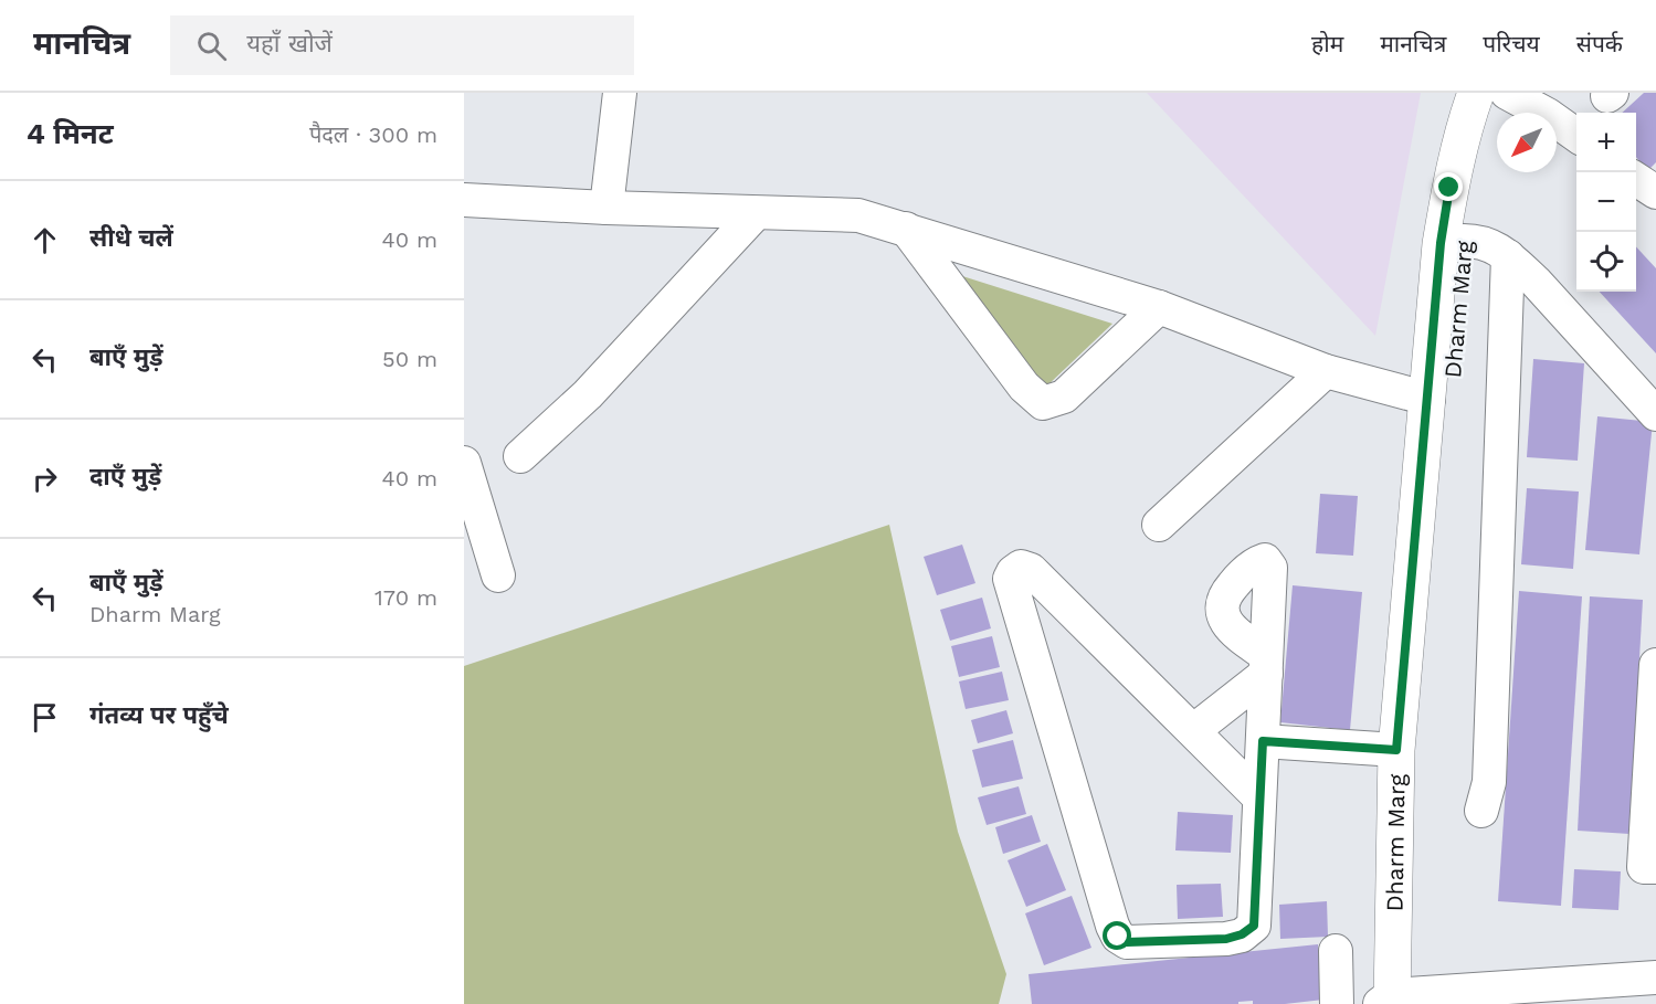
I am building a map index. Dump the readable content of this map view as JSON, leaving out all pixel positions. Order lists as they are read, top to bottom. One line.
{"streets":{"main road":["Dharm Marg"]},"north":"bottom left","page":{"header":"मानचित्र","search":"यहाँ खोजें","nav":["होम","मानचित्र","परिचय","संपर्क"],"heading":["4 मिनट","पैदल · 300 m"],"map_buttons":["+","−"],"list":[["सीधे चलें","40 m"],["बाएँ मुड़ें","50 m"],["दाएँ मुड़ें","40 m"],["बाएँ मुड़ें","Dharm Marg","170 m"],"गंतव्य पर पहुँचे"]}}
